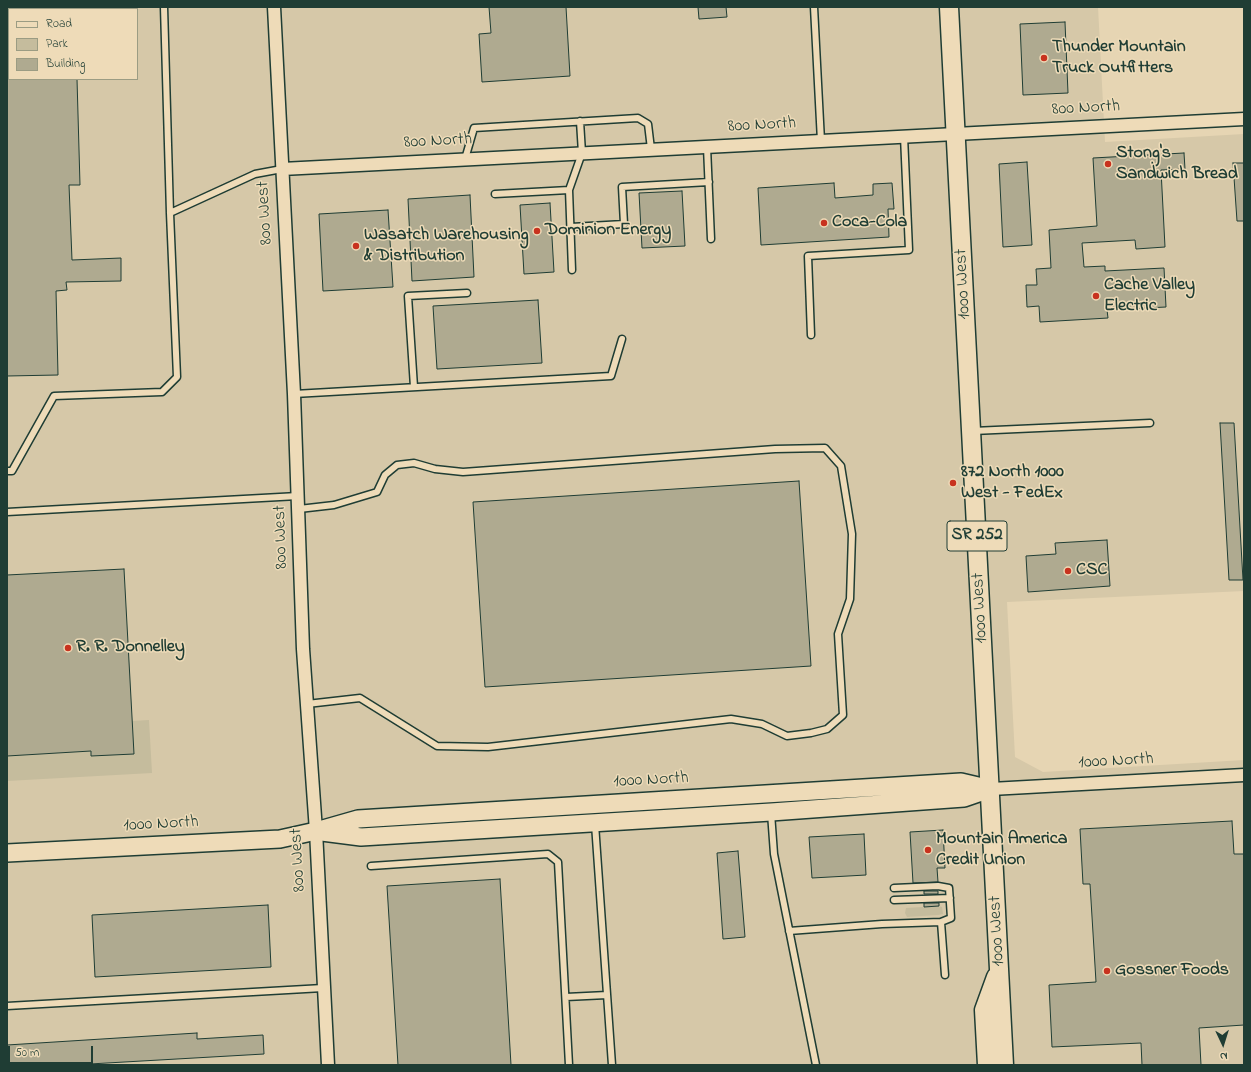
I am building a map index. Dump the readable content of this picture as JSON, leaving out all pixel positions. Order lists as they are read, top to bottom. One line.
{"streets":{"main road":["1000 West","SR 252"],"street":["800 North","800 West","1000 North"]},"crossings":[["800 North","800 West"],["800 North","1000 West"],["800 West","1000 North"],["1000 West","1000 North"]],"places":["Thunder Mountain Truck Outfitters","Stong's Sandwich Bread","Coca-Cola","Dominion Energy","Wasatch Warehousing & Distribution","Cache Valley Electric","872 North 1000 West - FedEx","CSC","R. R. Donnelley","Mountain America Credit Union","Gossner Foods"],"legend":["Road","Park","Building"],"scale_bar":"50 m","north":"bottom"}
